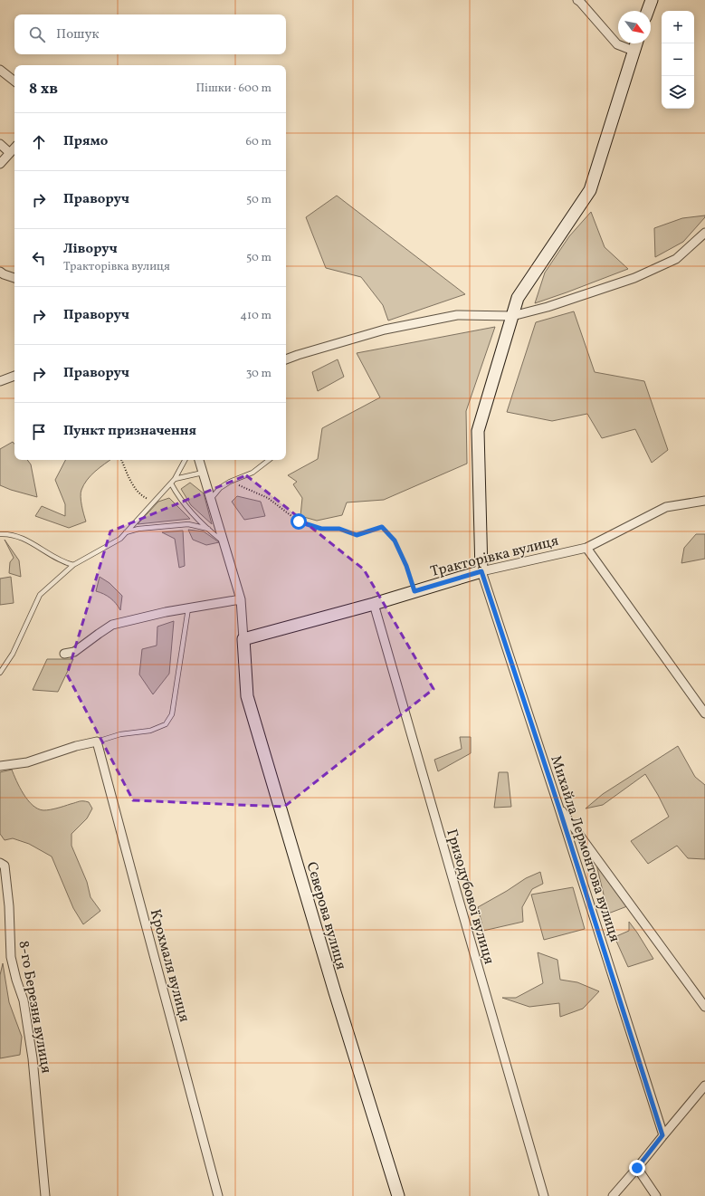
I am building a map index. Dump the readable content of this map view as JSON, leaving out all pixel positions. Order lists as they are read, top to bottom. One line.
{"streets":{"main road":["Тракторівка вулиця","Сєверова вулиця"],"street":["Михайла Лермонтова вулиця","Гризодубової вулиця","Крохмаля вулиця","8-го Березня вулиця"]},"crossings":[["Тракторівка вулиця","Михайла Лермонтова вулиця"],["Тракторівка вулиця","Гризодубової вулиця"],["Тракторівка вулиця","Сєверова вулиця"]],"north":"bottom right","page":{"map_buttons":["+","−"],"search":"Пошук","heading":["8 хв","Пішки · 600 m"],"list":[["Прямо","60 m"],["Праворуч","50 m"],["Ліворуч","Тракторівка вулиця","50 m"],["Праворуч","410 m"],["Праворуч","30 m"],"Пункт призначення"]}}
